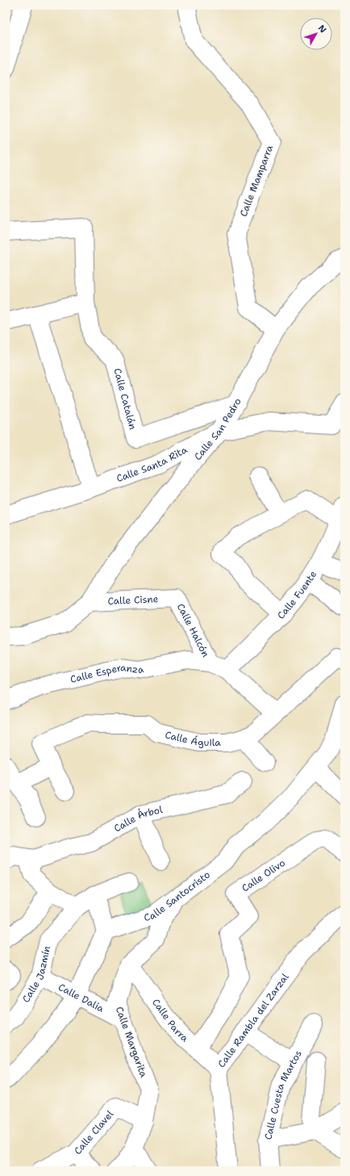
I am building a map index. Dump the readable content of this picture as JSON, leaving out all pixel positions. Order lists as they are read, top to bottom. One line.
{"streets":{"street":["Calle Mamparra","Calle Catalán","Calle San Pedro","Calle Santa Rita","Calle Fuente","Calle Cisne","Calle Halcón","Calle Esperanza","Calle Águila","Calle Árbol","Calle Olivo","Calle Santocristo","Calle Jazmín","Calle Dalia","Calle Parra","Calle Rambla del Zarzal","Calle Margarita","Calle Cuesta Martos","Calle Clavel"]},"crossings":[["Calle Mamparra","Calle San Pedro"],["Calle Catalán","Calle San Pedro"],["Calle San Pedro","Calle Santa Rita"],["Calle San Pedro","Calle Cisne"],["Calle Cisne","Calle Halcón"],["Calle Halcón","Calle Esperanza"],["Calle Olivo","Calle Parra"],["Calle Santocristo","Calle Margarita"],["Calle Jazmín","Calle Dalia"],["Calle Dalia","Calle Margarita"],["Calle Parra","Calle Rambla del Zarzal"],["Calle Parra","Calle Margarita"],["Calle Margarita","Calle Clavel"]],"north":"top right"}
